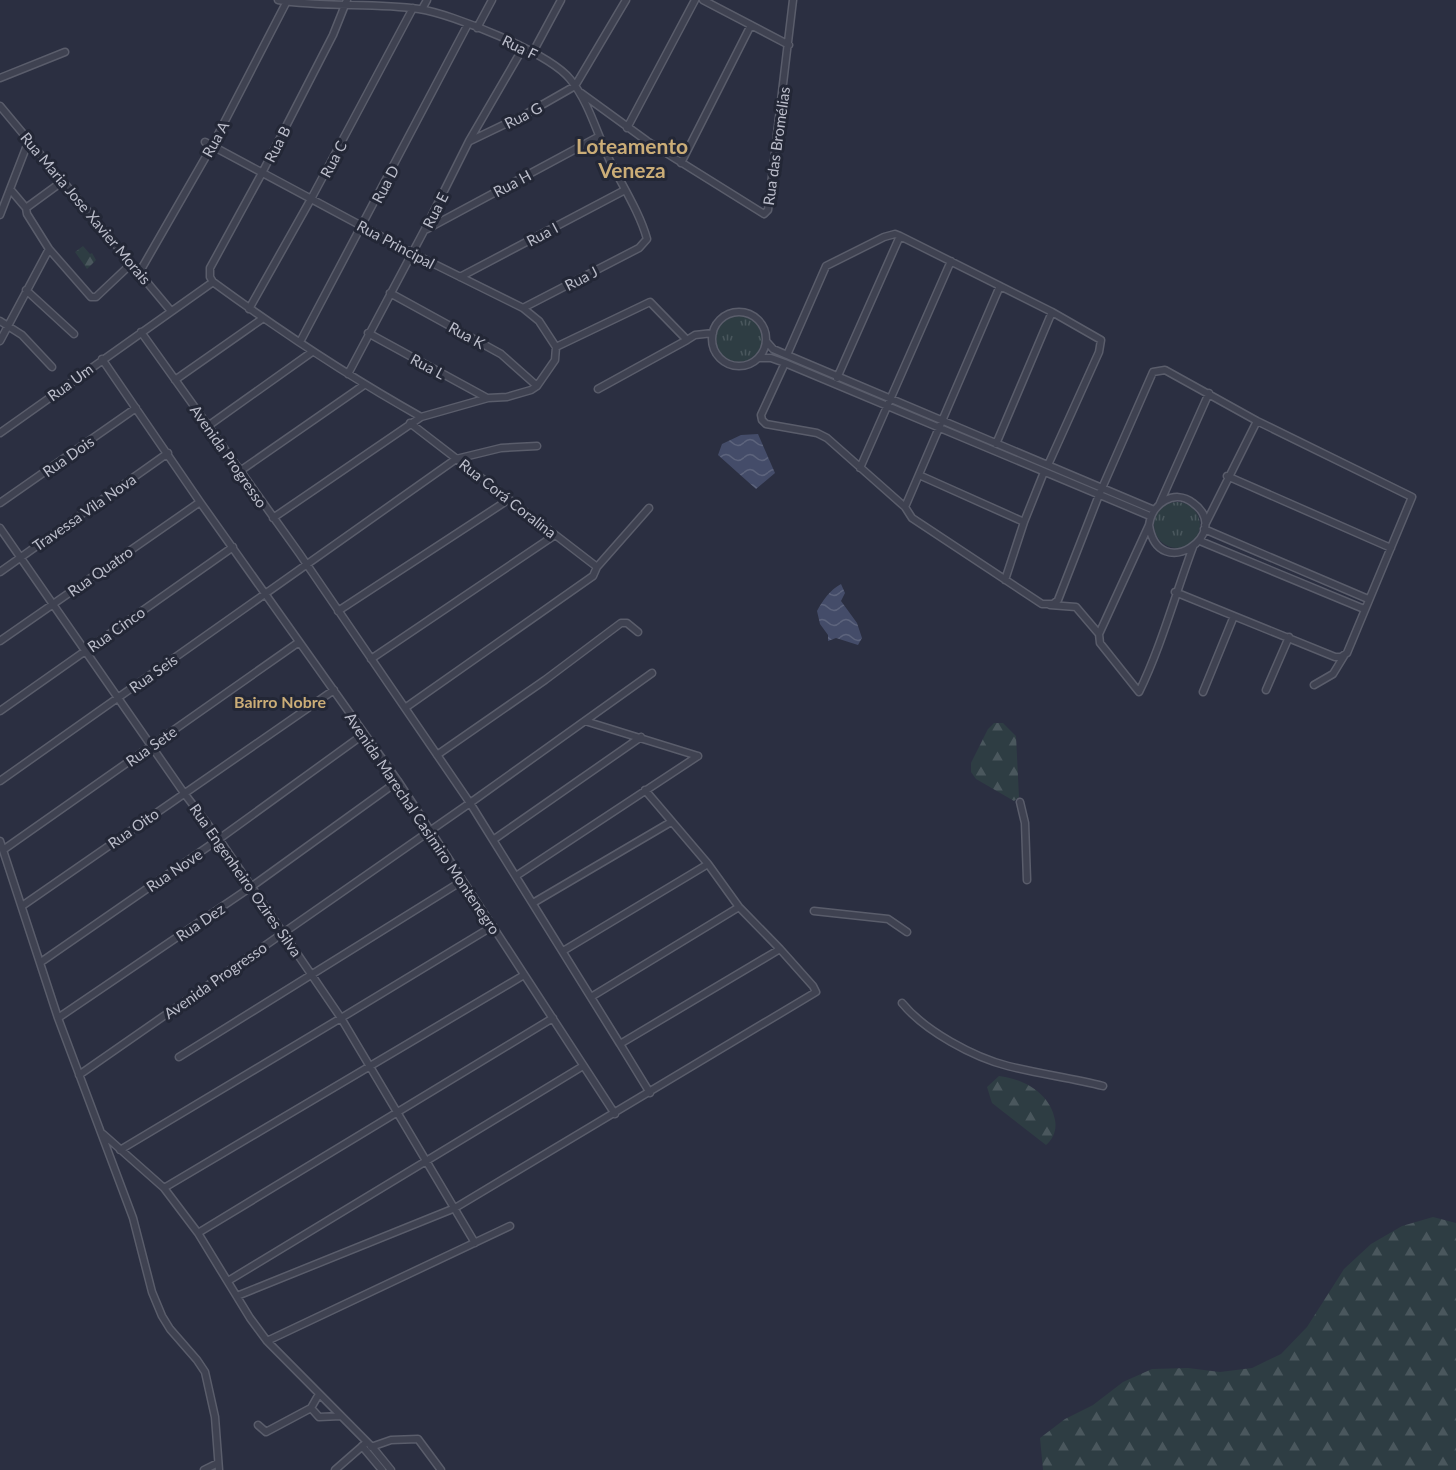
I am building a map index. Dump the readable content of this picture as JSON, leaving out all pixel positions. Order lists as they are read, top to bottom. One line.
{"streets":{"street":["Rua F","Rua G","Rua A","Rua B","Rua das Bromélias","Rua C","Rua H","Rua D","Rua Maria Jose Xavier Morais","Rua E","Rua I","Rua Principal","Rua J","Rua K","Rua L","Rua Um","Rua Dois","Avenida Progresso","Rua Corá Coralina","Travessa Vila Nova","Rua Quatro","Rua Cinco","Rua Seis","Rua Sete","Avenida Marechal Casimiro Montenegro","Rua Oito","Rua Nove","Rua Engenheiro Ozires Silva","Rua Dez"]},"crossings":[["Rua F","Rua G"],["Rua F","Rua A"],["Rua F","Rua B"],["Rua F","Rua das Bromélias"],["Rua F","Rua C"],["Rua F","Rua H"],["Rua F","Rua D"],["Rua F","Rua E"],["Rua F","Rua I"],["Rua F","Rua J"],["Rua G","Rua E"],["Rua A","Rua Maria Jose Xavier Morais"],["Rua A","Rua Principal"],["Rua B","Rua Principal"],["Rua C","Rua Principal"],["Rua H","Rua E"],["Rua D","Rua Principal"],["Rua Maria Jose Xavier Morais","Rua Um"],["Rua E","Rua Principal"],["Rua E","Rua K"],["Rua E","Rua L"],["Rua I","Rua Principal"],["Rua Principal","Rua J"],["Rua Um","Avenida Progresso"],["Rua Um","Avenida Marechal Casimiro Montenegro"],["Rua Dois","Avenida Marechal Casimiro Montenegro"],["Avenida Progresso","Rua Seis"],["Avenida Progresso","Avenida Marechal Casimiro Montenegro"],["Avenida Progresso","Rua Engenheiro Ozires Silva"],["Rua Corá Coralina","Rua Seis"],["Travessa Vila Nova","Avenida Marechal Casimiro Montenegro"],["Travessa Vila Nova","Rua Engenheiro Ozires Silva"],["Rua Quatro","Avenida Marechal Casimiro Montenegro"],["Rua Quatro","Rua Engenheiro Ozires Silva"],["Rua Cinco","Avenida Marechal Casimiro Montenegro"],["Rua Cinco","Rua Engenheiro Ozires Silva"],["Rua Seis","Avenida Marechal Casimiro Montenegro"],["Rua Seis","Rua Engenheiro Ozires Silva"],["Rua Sete","Avenida Marechal Casimiro Montenegro"],["Rua Sete","Rua Engenheiro Ozires Silva"],["Avenida Marechal Casimiro Montenegro","Rua Oito"],["Avenida Marechal Casimiro Montenegro","Rua Nove"],["Avenida Marechal Casimiro Montenegro","Rua Dez"],["Rua Oito","Rua Engenheiro Ozires Silva"],["Rua Nove","Rua Engenheiro Ozires Silva"],["Rua Engenheiro Ozires Silva","Rua Dez"]],"districts":["Loteamento Veneza","Bairro Nobre"]}
